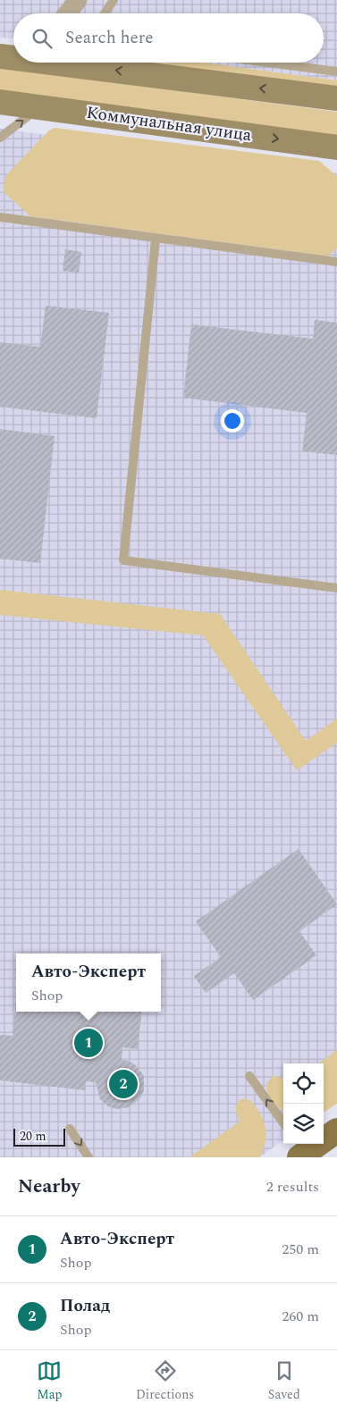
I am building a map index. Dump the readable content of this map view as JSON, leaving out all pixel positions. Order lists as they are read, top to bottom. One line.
{"streets":{"main road":["Коммунальная улица"]},"scale_bar":"20 m","page":{"search":"Search here","popup":["Авто-Эксперт","Shop"],"pins":["1","2"],"scale":"20 m","heading":["Nearby","2 results"],"list":[{"mark":"1","name":"Авто-Эксперт","note":"Shop","value":"250 m"},{"mark":"2","name":"Полад","note":"Shop","value":"260 m"}],"nav":["Map","Directions","Saved"]}}
